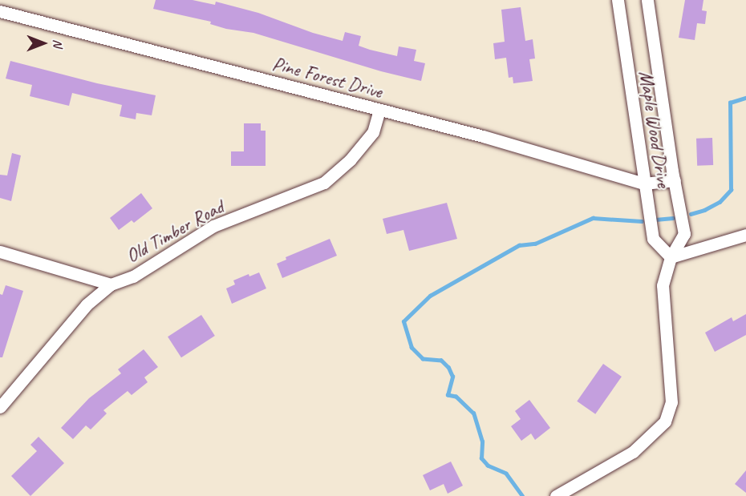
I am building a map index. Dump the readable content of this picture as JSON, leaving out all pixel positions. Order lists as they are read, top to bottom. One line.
{"streets":{"street":["Pine Forest Drive","Maple Wood Drive","Old Timber Road"]},"crossings":[["Pine Forest Drive","Maple Wood Drive"],["Pine Forest Drive","Old Timber Road"]],"north":"right"}
